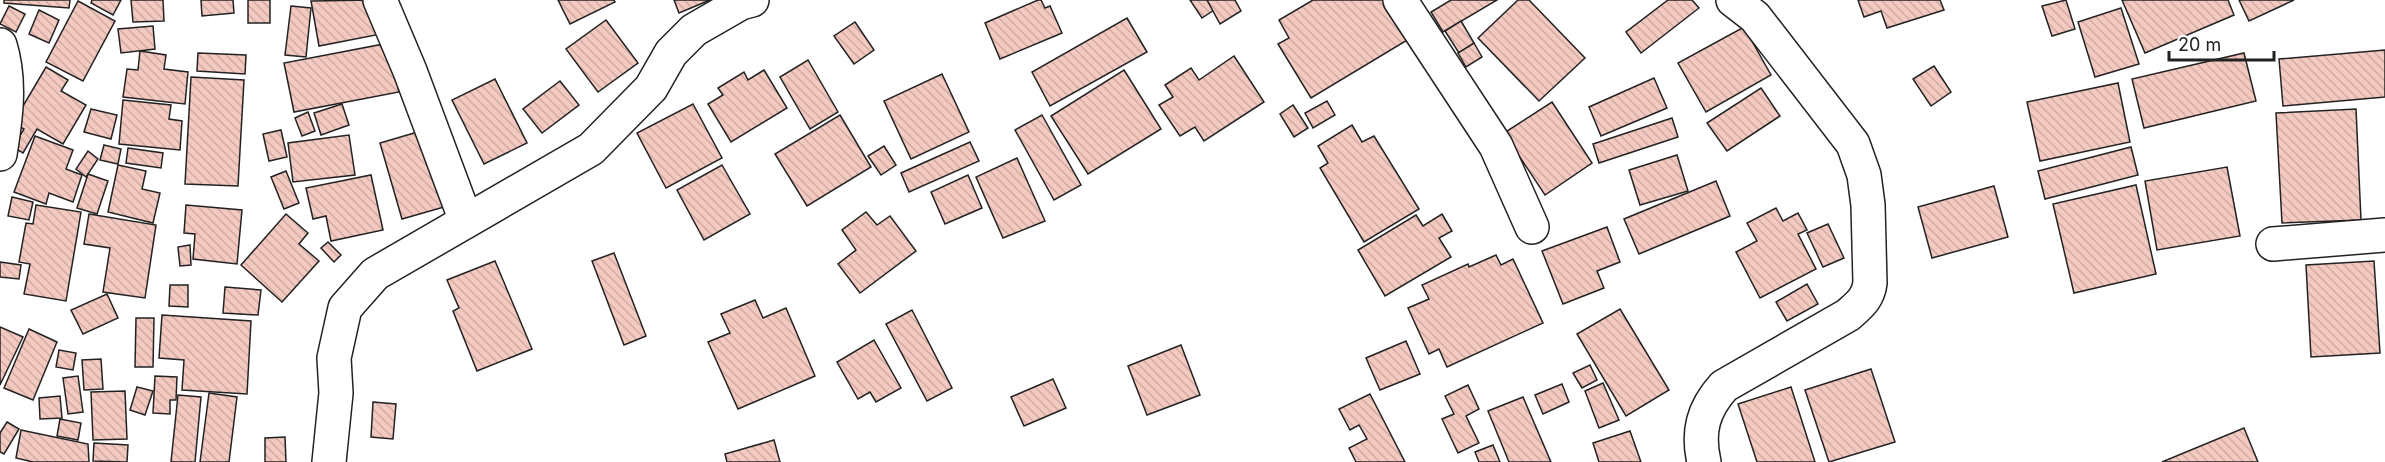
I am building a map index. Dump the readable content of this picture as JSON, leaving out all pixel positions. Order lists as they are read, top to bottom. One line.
{"scale_bar":"20 m"}
